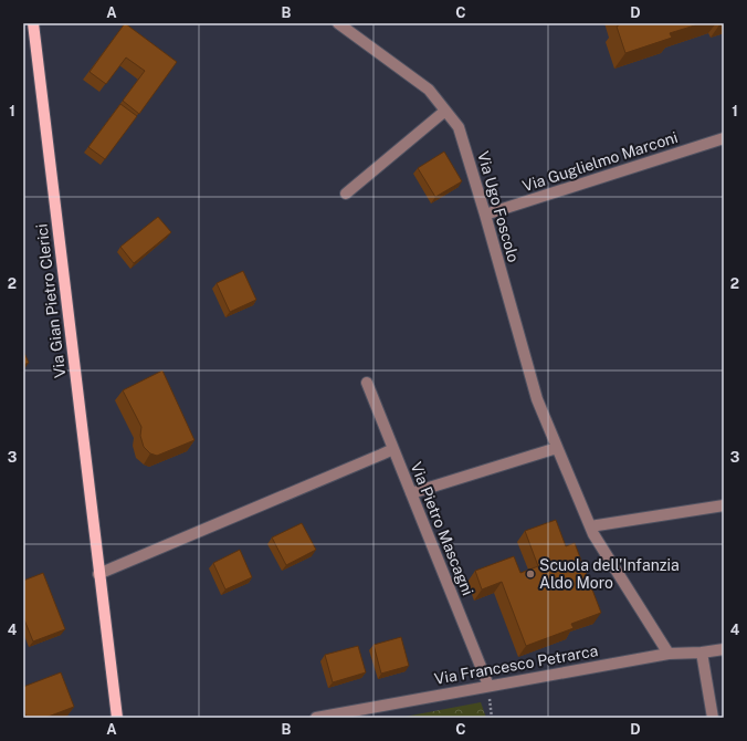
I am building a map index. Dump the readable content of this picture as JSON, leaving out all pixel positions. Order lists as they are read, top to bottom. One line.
{"streets":{"main road":["Via Gian Pietro Clerici"],"street":["Via Guglielmo Marconi","Via Ugo Foscolo","Via Pietro Mascagni","Via Francesco Petrarca"]},"crossings":[["Via Guglielmo Marconi","Via Ugo Foscolo"],["Via Ugo Foscolo","Via Francesco Petrarca"],["Via Pietro Mascagni","Via Francesco Petrarca"]],"places":["Scuola dell'Infanzia Aldo Moro"],"grid":{"columns":["A","B","C","D"],"rows":["1","2","3","4"]}}
